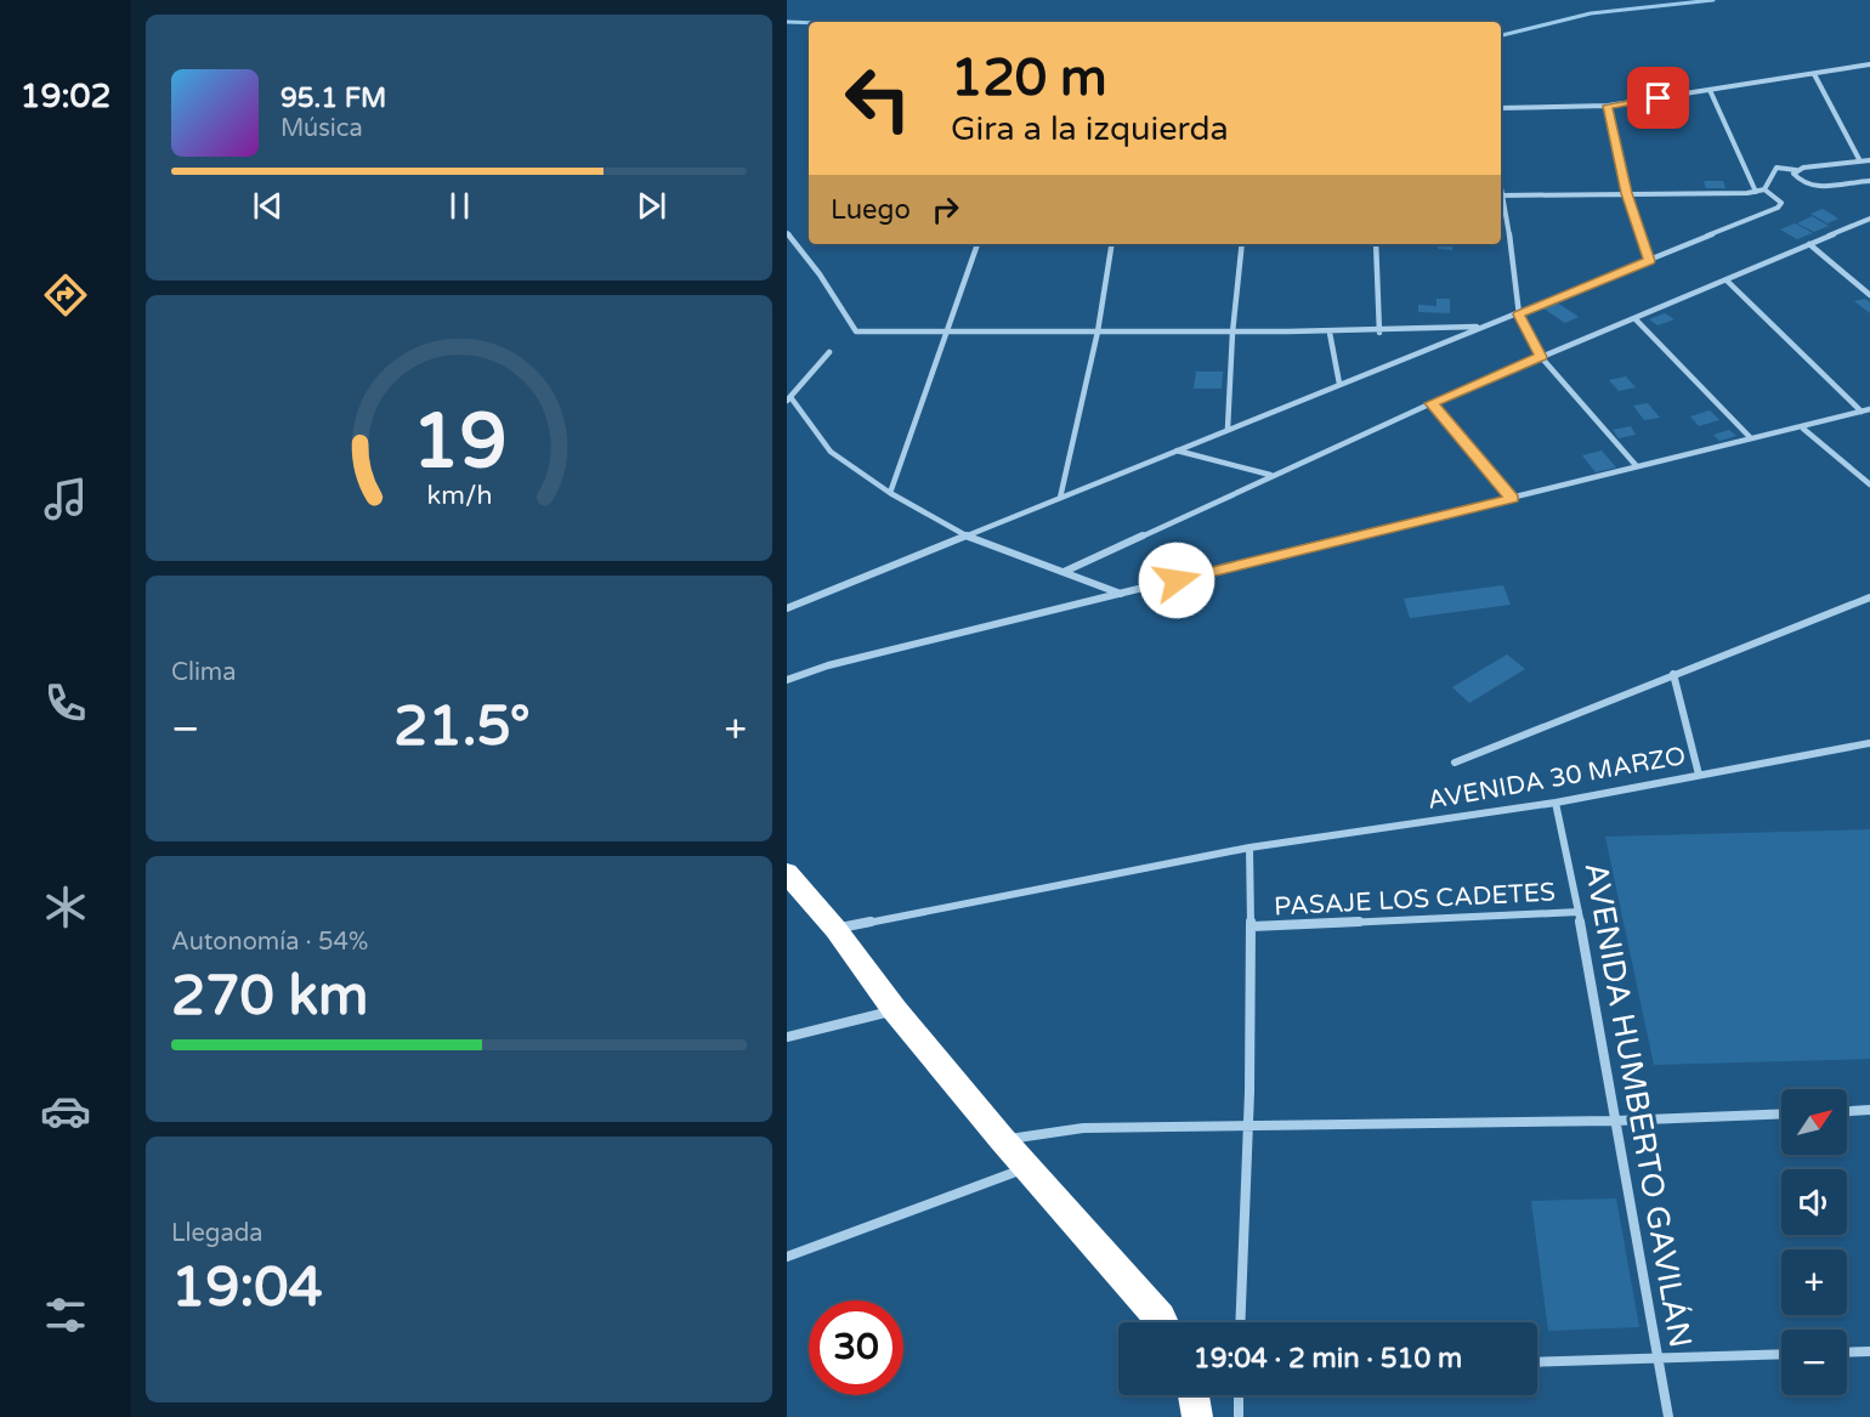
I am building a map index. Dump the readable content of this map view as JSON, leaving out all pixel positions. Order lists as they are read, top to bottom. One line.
{"streets":{"street":["AVENIDA 30 MARZO","PASAJE LOS CADETES","AVENIDA HUMBERTO GAVILÁN"]},"crossings":[["AVENIDA 30 MARZO","AVENIDA HUMBERTO GAVILÁN"],["PASAJE LOS CADETES","AVENIDA HUMBERTO GAVILÁN"]],"north":"top right","page":{"tabs":"19:02","turn":["120 m","Gira a la izquierda"],"song":["95.1 FM","Música"],"then":"Luego","tile":["Clima",["Autonomía · 54%","270 km"],["Llegada","19:04"]],"heat":["−","21.5°","+"],"map_buttons":["+","−"],"limit":"30","trip":"19:04 · 2 min · 510 m","gauge":["19","km/h"]}}
